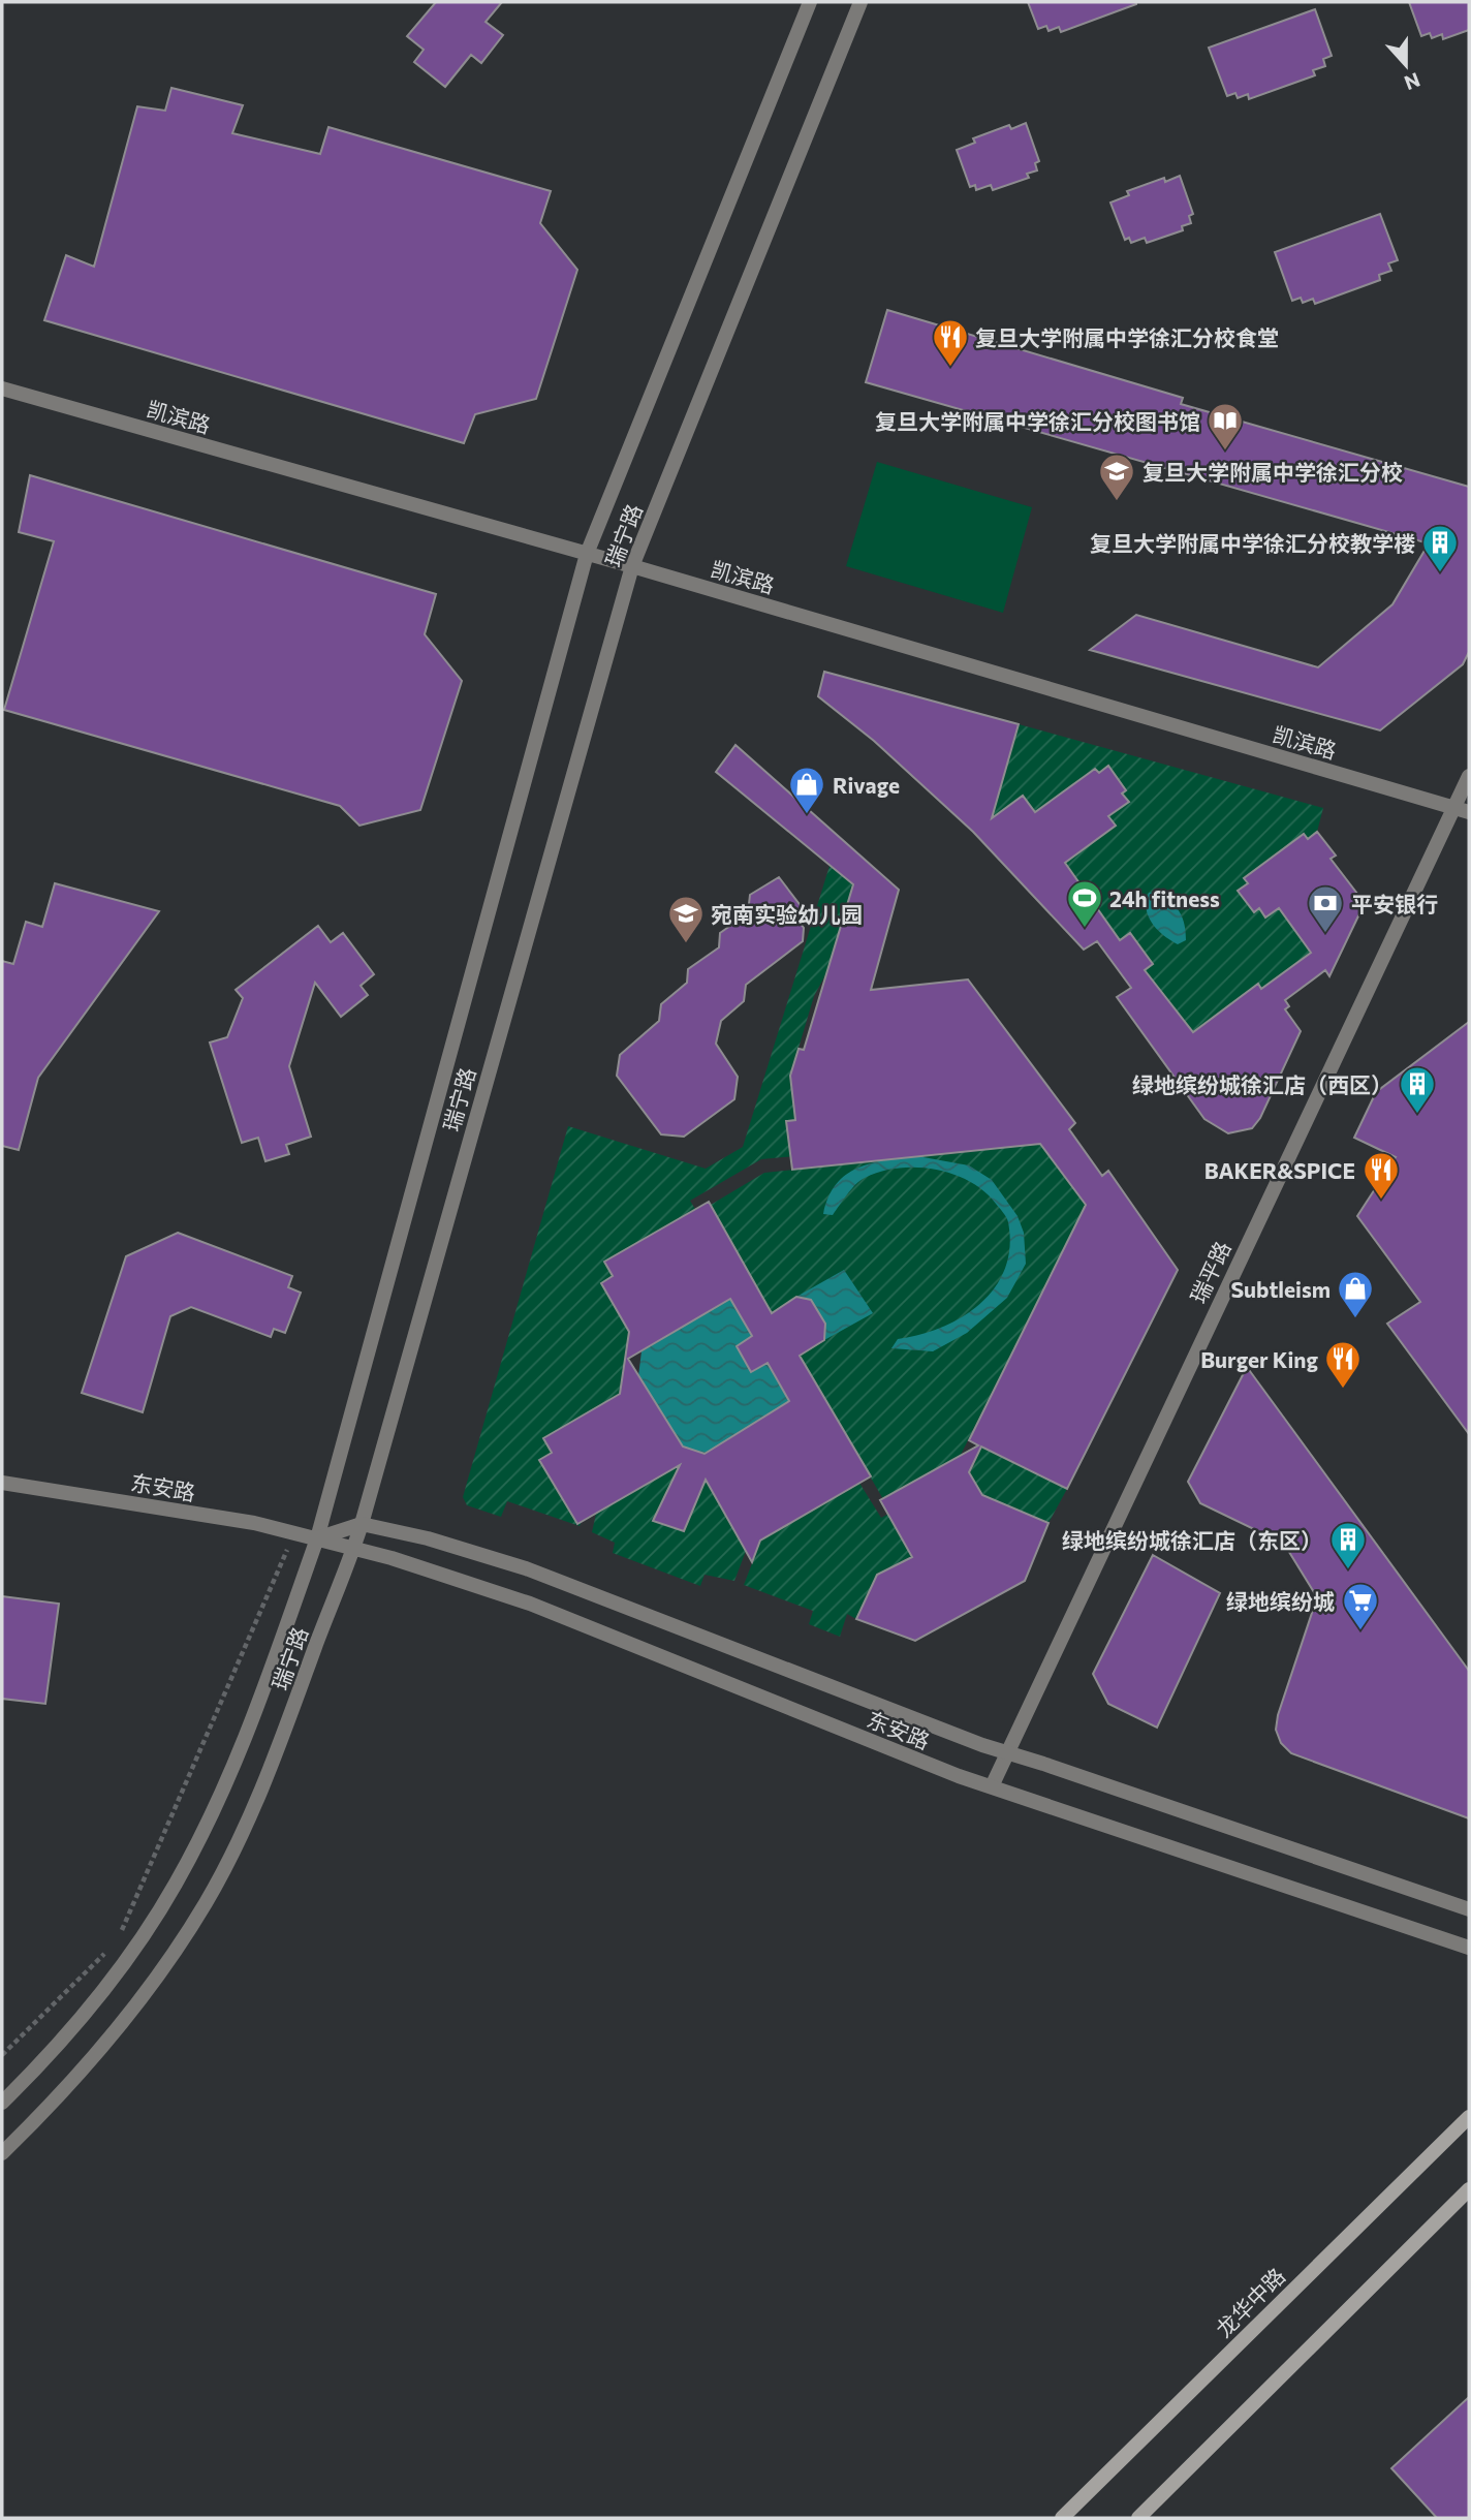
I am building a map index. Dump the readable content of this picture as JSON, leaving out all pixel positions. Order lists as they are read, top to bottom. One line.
{"streets":{"main road":["龙华中路"],"street":["凯滨路","瑞宁路","瑞平路","东安路"]},"crossings":[["凯滨路","瑞宁路"],["凯滨路","瑞平路"],["瑞宁路","东安路"],["瑞平路","东安路"]],"places":{"restaurant":["复旦大学附属中学徐汇分校食堂","BAKER&SPICE","Burger King"],"library":["复旦大学附属中学徐汇分校图书馆"],"school or university":["复旦大学附属中学徐汇分校","宛南实验幼儿园"],"building":["复旦大学附属中学徐汇分校教学楼","绿地缤纷城徐汇店（西区）","绿地缤纷城徐汇店（东区）"],"shop":["Rivage","Subtleism"],"sports":["24h fitness"],"bank":["平安银行"],"supermarket":["绿地缤纷城"]},"north":"bottom"}
